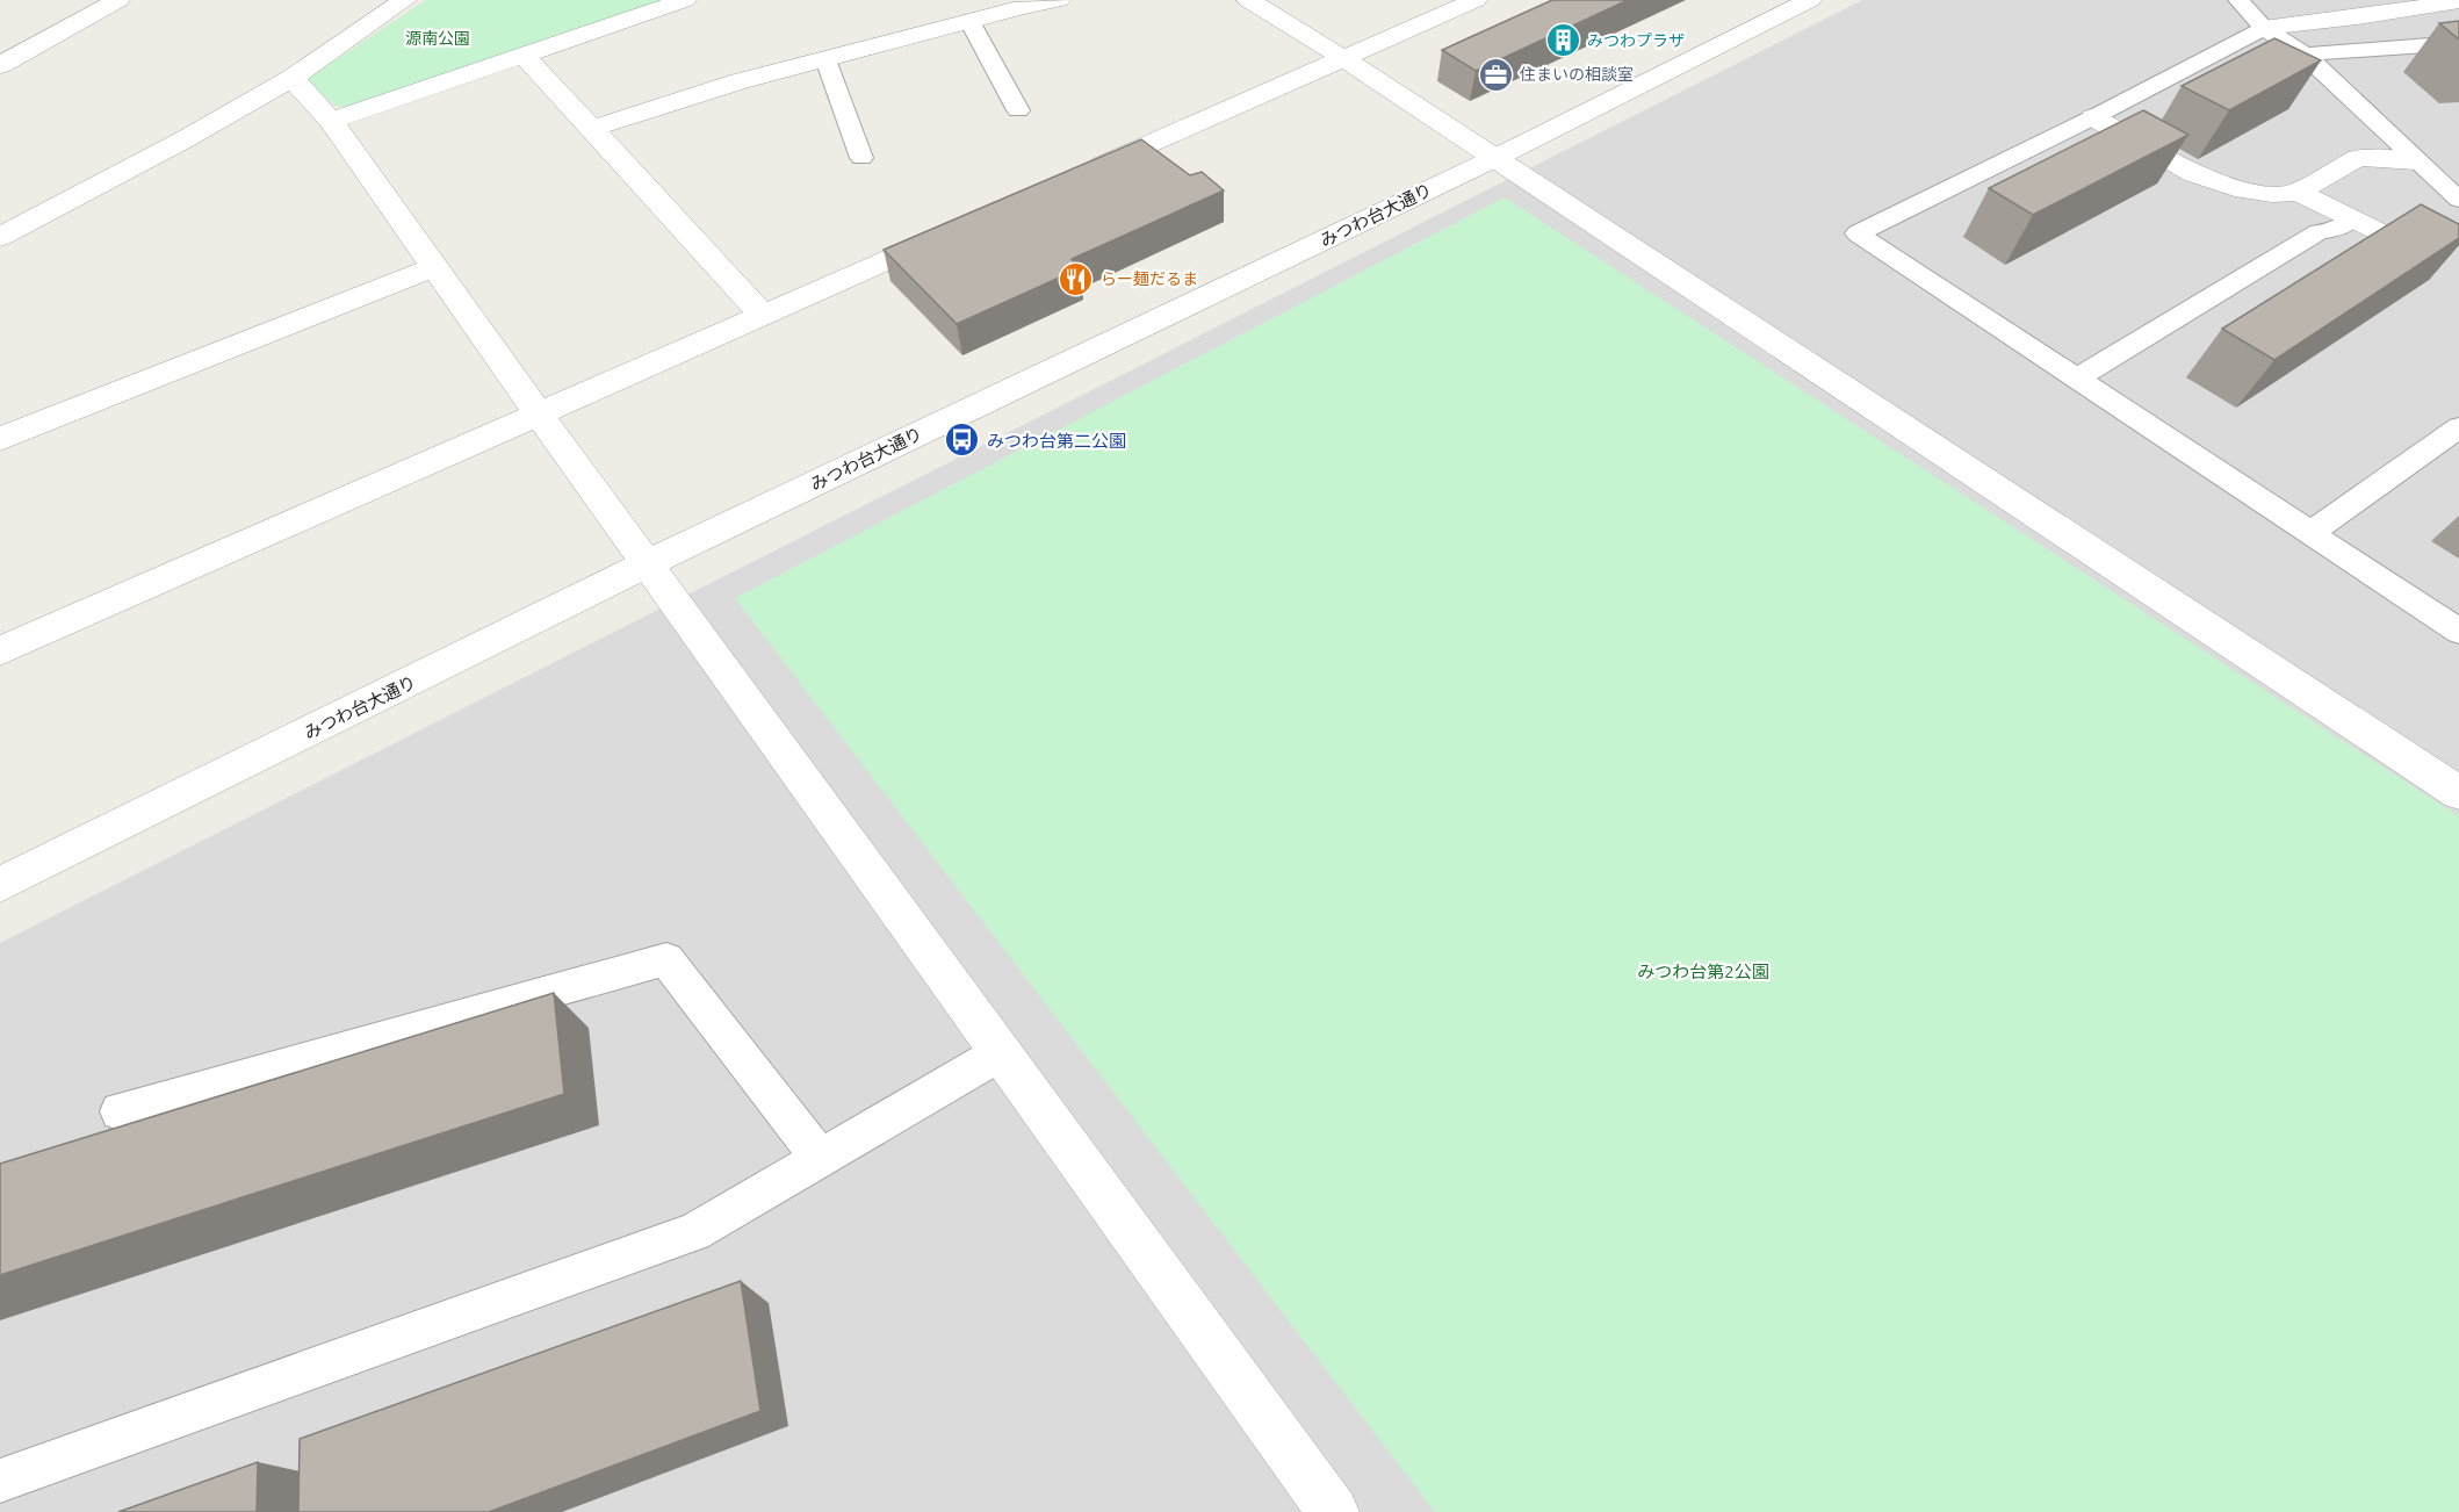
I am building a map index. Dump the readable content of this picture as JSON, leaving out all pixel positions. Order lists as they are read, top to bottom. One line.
{"streets":{"street":["みつわ台大通り"]},"parks":["源南公園","みつわ台第2公園"],"places":{"building":["みつわプラザ"],"office":["住まいの相談室"],"restaurant":["らー麺だるま"],"bus stop":["みつわ台第二公園"]}}
